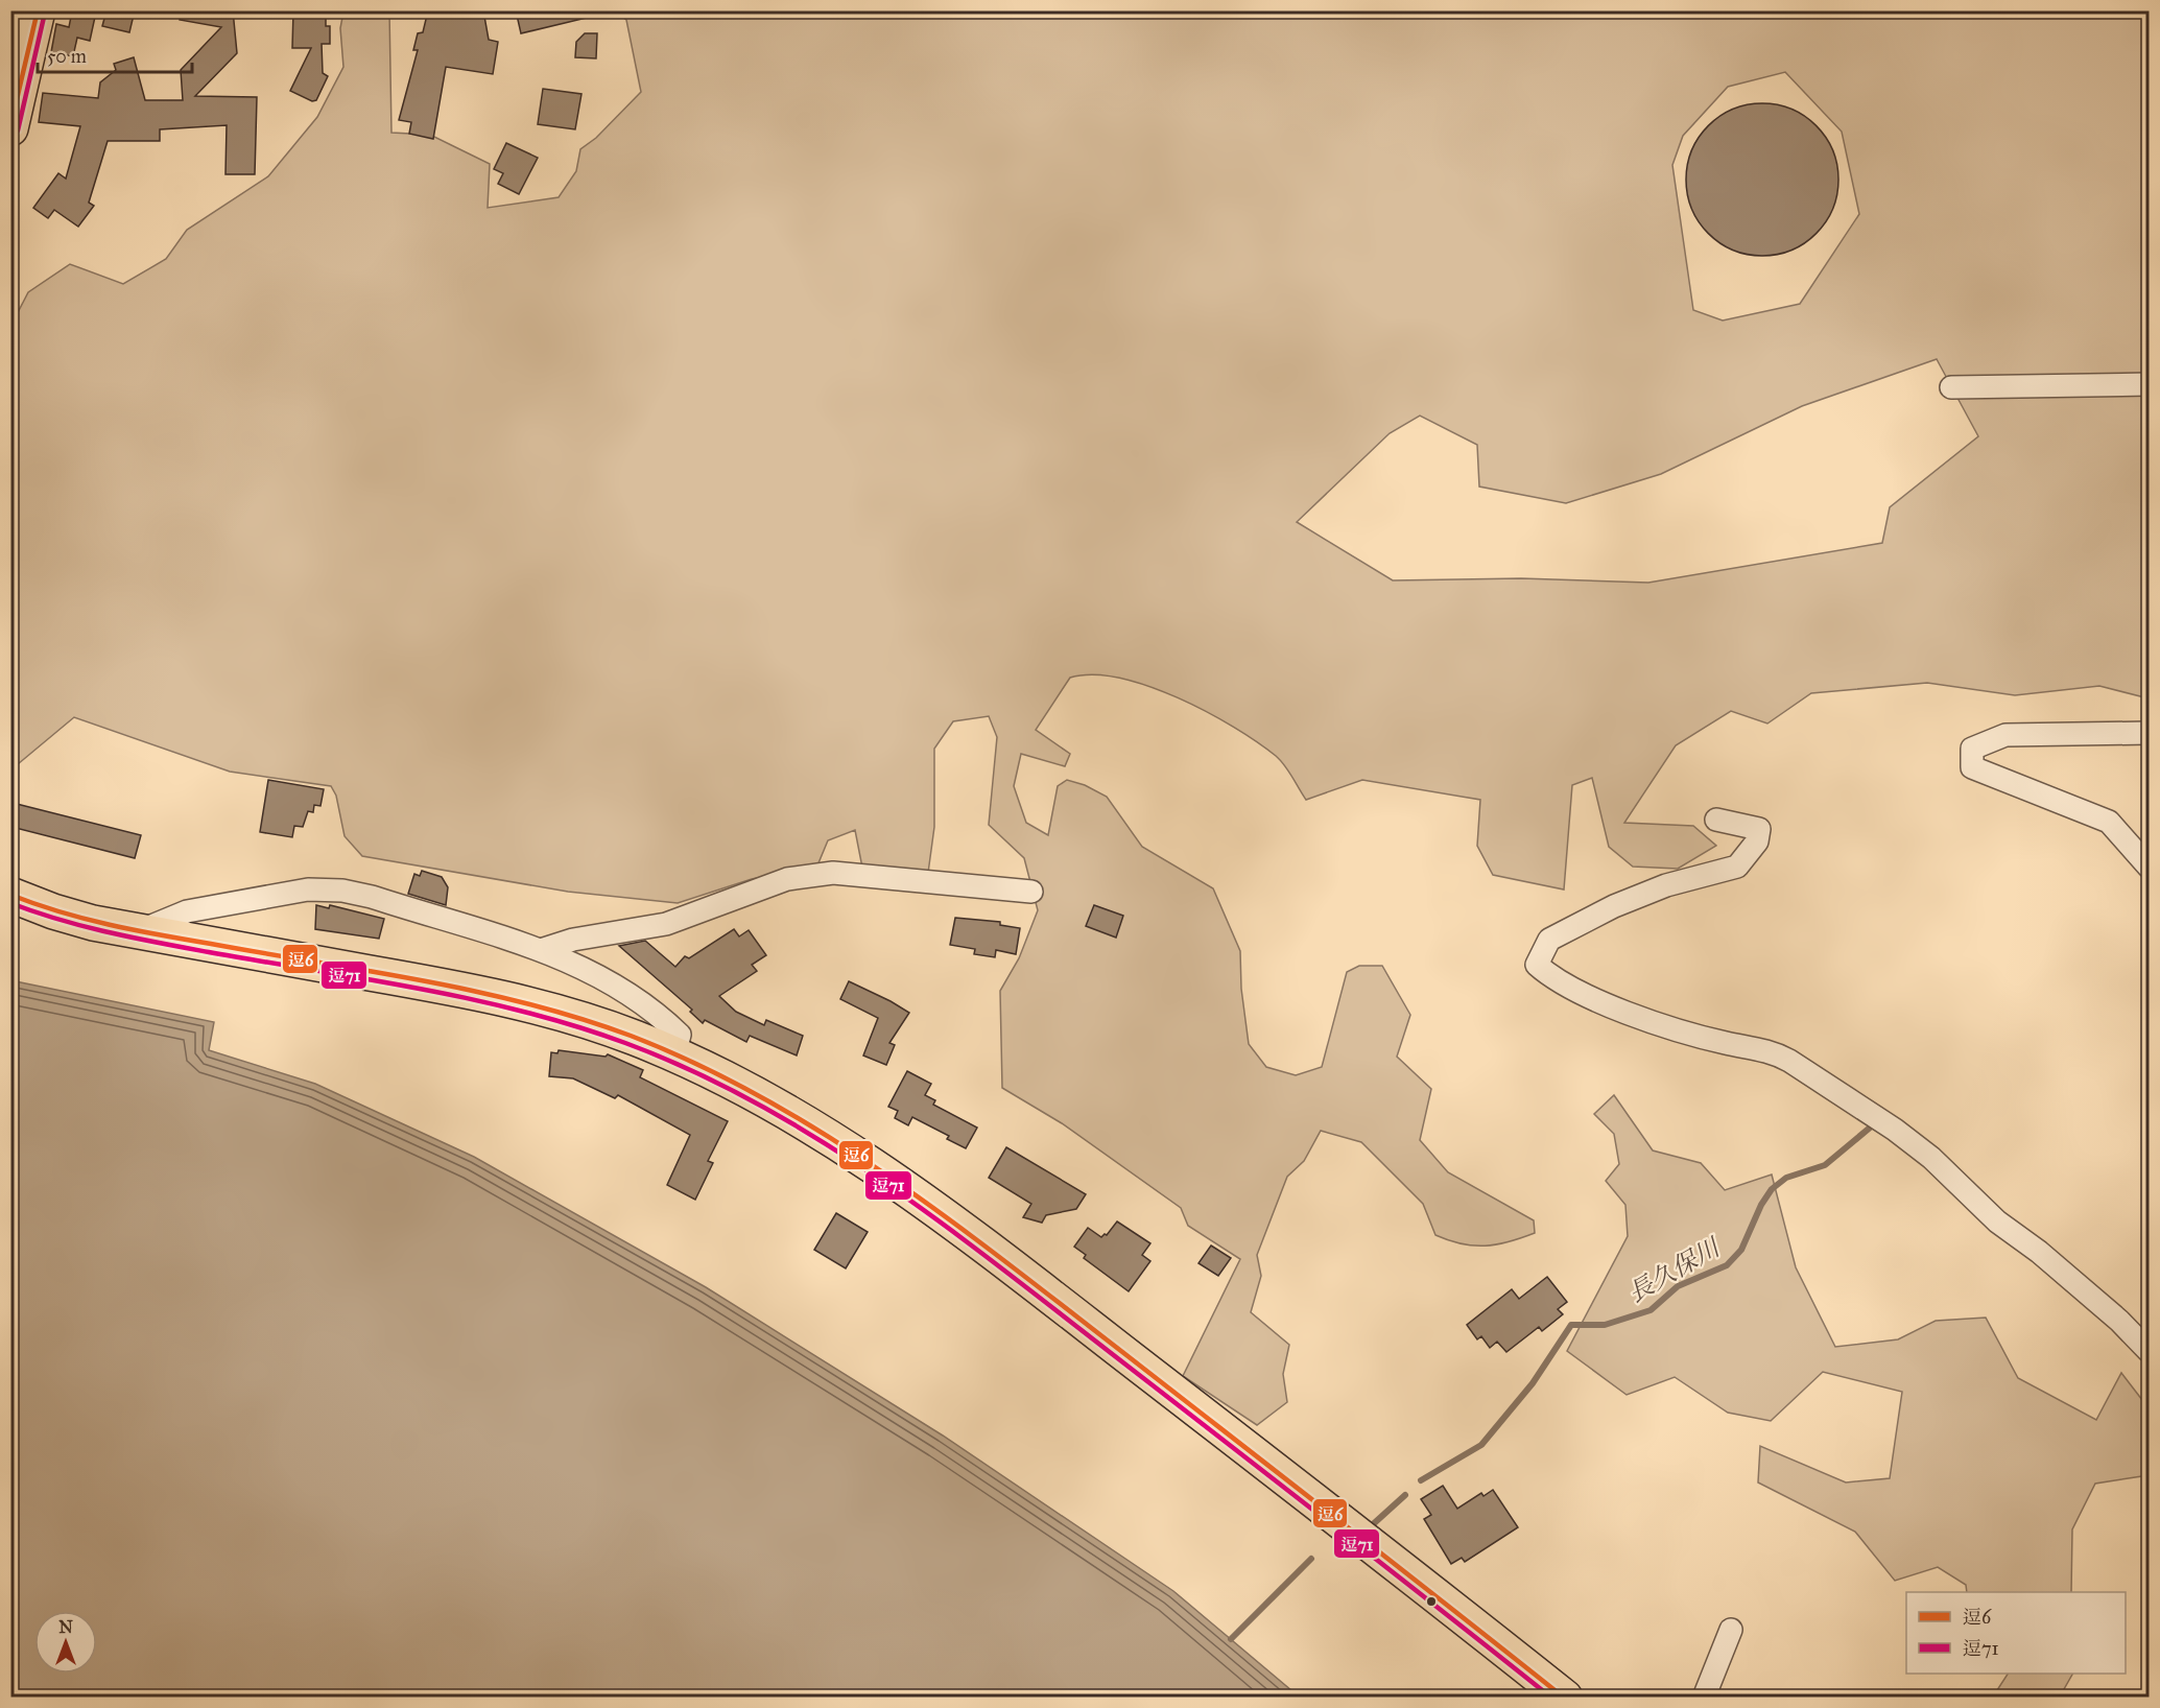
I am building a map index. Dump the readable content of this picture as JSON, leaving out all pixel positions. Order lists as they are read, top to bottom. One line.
{"water":["長久保川"],"lines":["transit line 逗6","transit line 逗71"],"legend":["逗6","逗71"],"scale_bar":"50 m","north":"top"}
